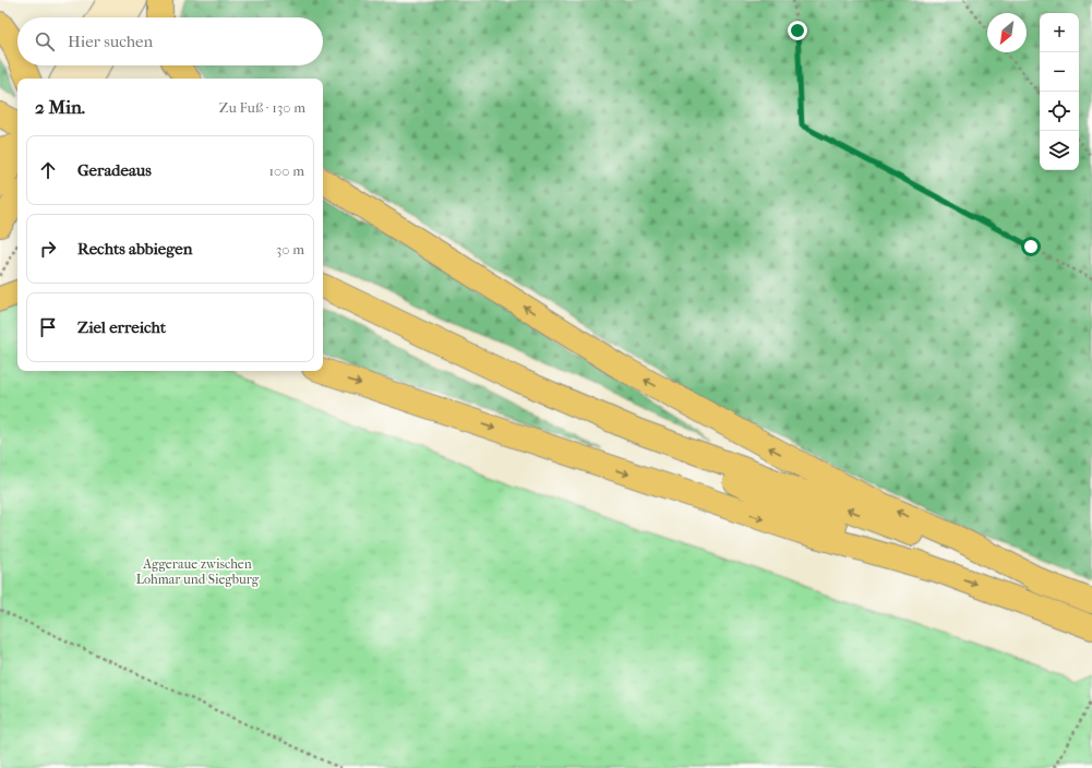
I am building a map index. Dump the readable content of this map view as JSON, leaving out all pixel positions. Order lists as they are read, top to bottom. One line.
{"parks":["Aggeraue zwischen Lohmar und Siegburg"],"north":"bottom left","page":{"map_buttons":["+","−"],"search":"Hier suchen","heading":["2 Min.","Zu Fuß · 130 m"],"list":[["Geradeaus","100 m"],["Rechts abbiegen","30 m"],"Ziel erreicht"]}}
